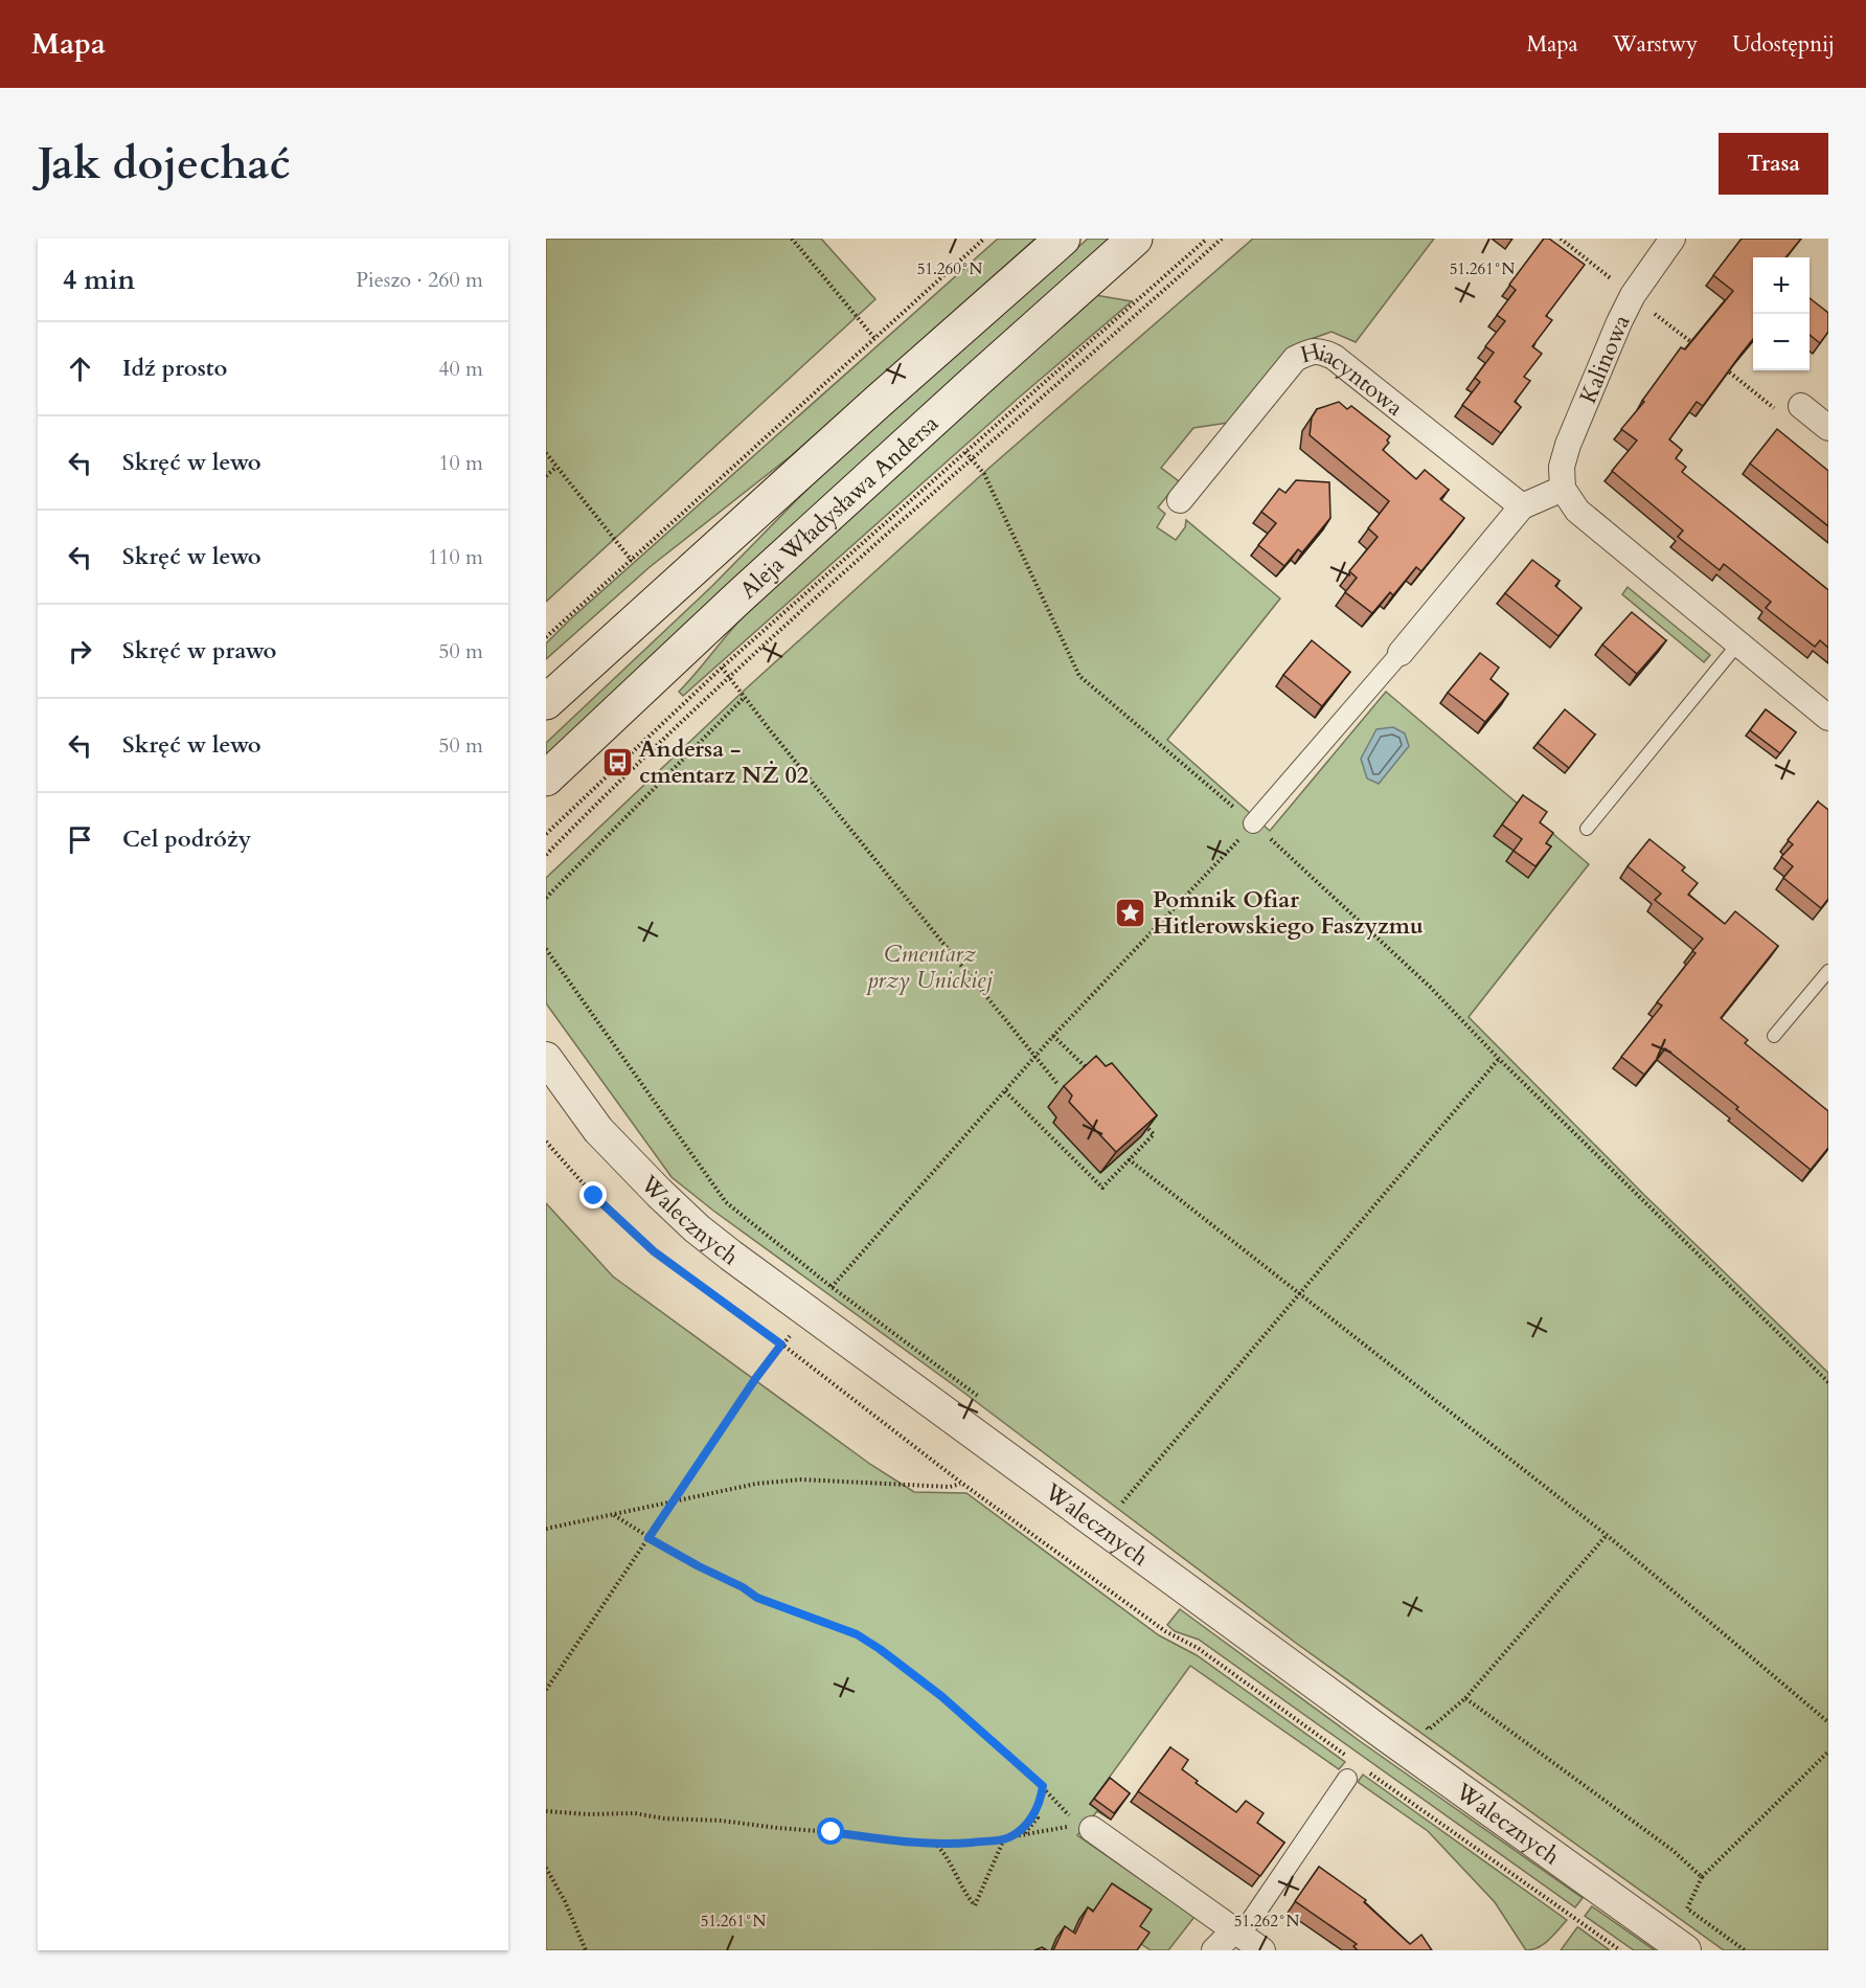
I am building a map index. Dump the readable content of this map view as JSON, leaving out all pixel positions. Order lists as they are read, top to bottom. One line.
{"streets":{"main road":["Aleja Władysława Andersa"],"street":["Kalinowa","Hiacyntowa","Walecznych"]},"parks":["Cmentarz przy Unickiej"],"places":{"bus stop":["Andersa - cmentarz NŻ 02"],"place":["Pomnik Ofiar Hitlerowskiego Faszyzmu"]},"page":{"header":"Mapa","nav":["Mapa","Warstwy","Udostępnij"],"buttons":"Trasa","title":"Jak dojechać","heading":["4 min","Pieszo · 260 m"],"map_buttons":["+","−"],"list":[["Idź prosto","40 m"],["Skręć w lewo","10 m"],["Skręć w lewo","110 m"],["Skręć w prawo","50 m"],["Skręć w lewo","50 m"],"Cel podróży"]},"coordinates":["51.260°N","51.261°N","51.262°N"]}
